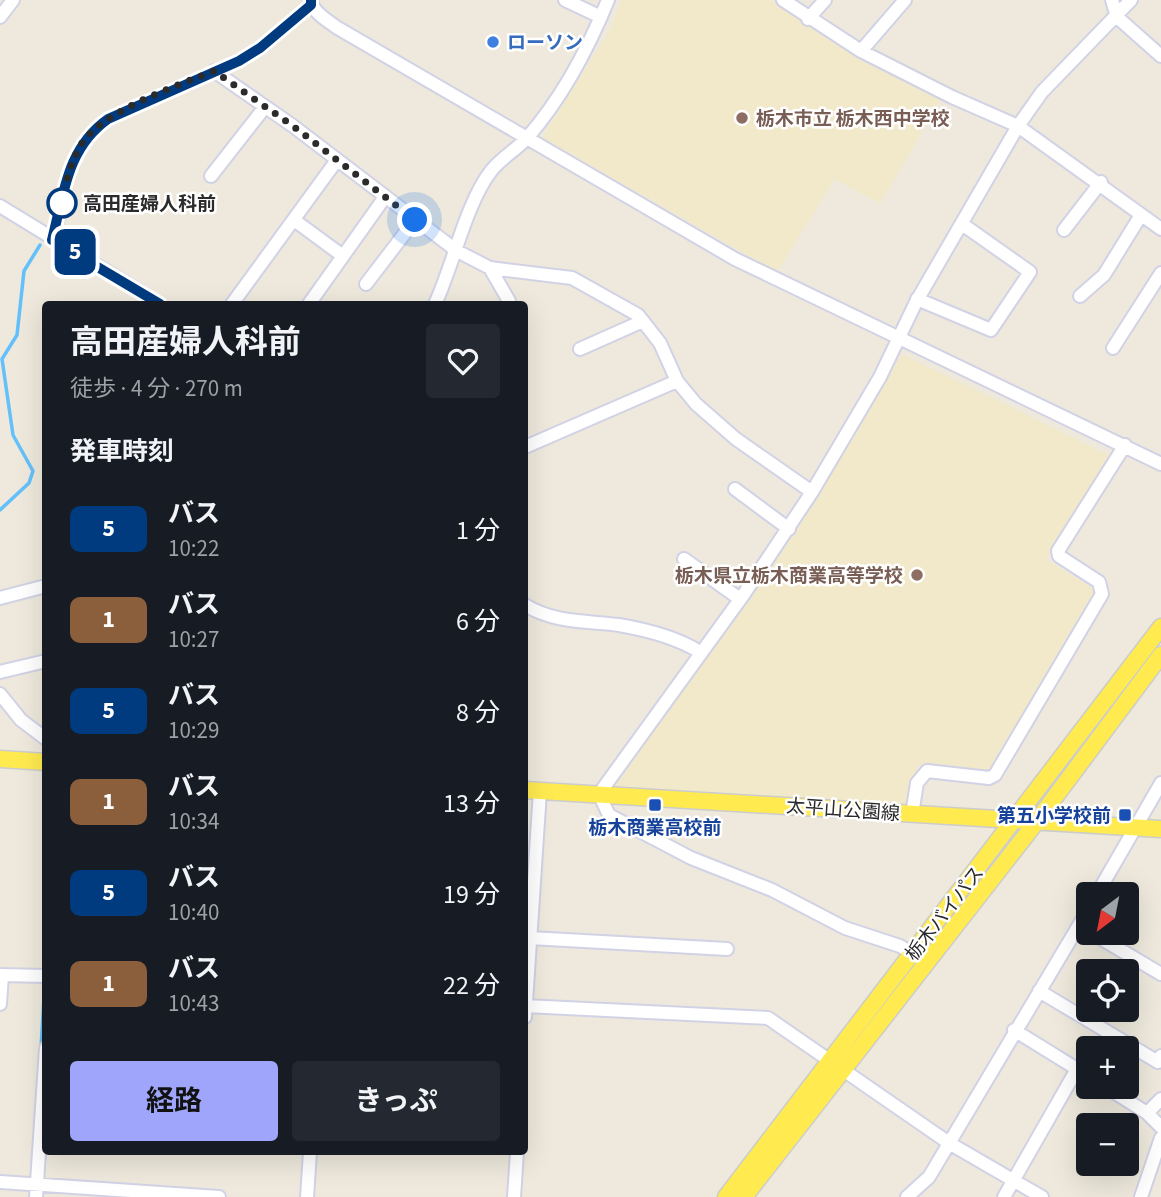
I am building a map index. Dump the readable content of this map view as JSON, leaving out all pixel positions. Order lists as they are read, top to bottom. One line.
{"streets":{"main road":["太平山公園線","栃木バイパス"]},"crossings":[["太平山公園線","栃木バイパス"]],"places":{"other":["ローソン","栃木市立 栃木西中学校","高田産婦人科前","栃木県立栃木商業高等学校"],"transit":["栃木商業高校前","第五小学校前"]},"lines":["bus line 5"],"north":"bottom left","page":{"on_map":"5","heading":[["高田産婦人科前","徒歩 · 4 分 · 270 m"],"発車時刻"],"list":[{"mark":"5","name":"バス","note":"10:22","value":"1 分"},{"mark":"1","name":"バス","note":"10:27","value":"6 分"},{"mark":"5","name":"バス","note":"10:29","value":"8 分"},{"mark":"1","name":"バス","note":"10:34","value":"13 分"},{"mark":"5","name":"バス","note":"10:40","value":"19 分"},{"mark":"1","name":"バス","note":"10:43","value":"22 分"}],"map_buttons":["+","−"],"buttons":["経路","きっぷ"]}}
